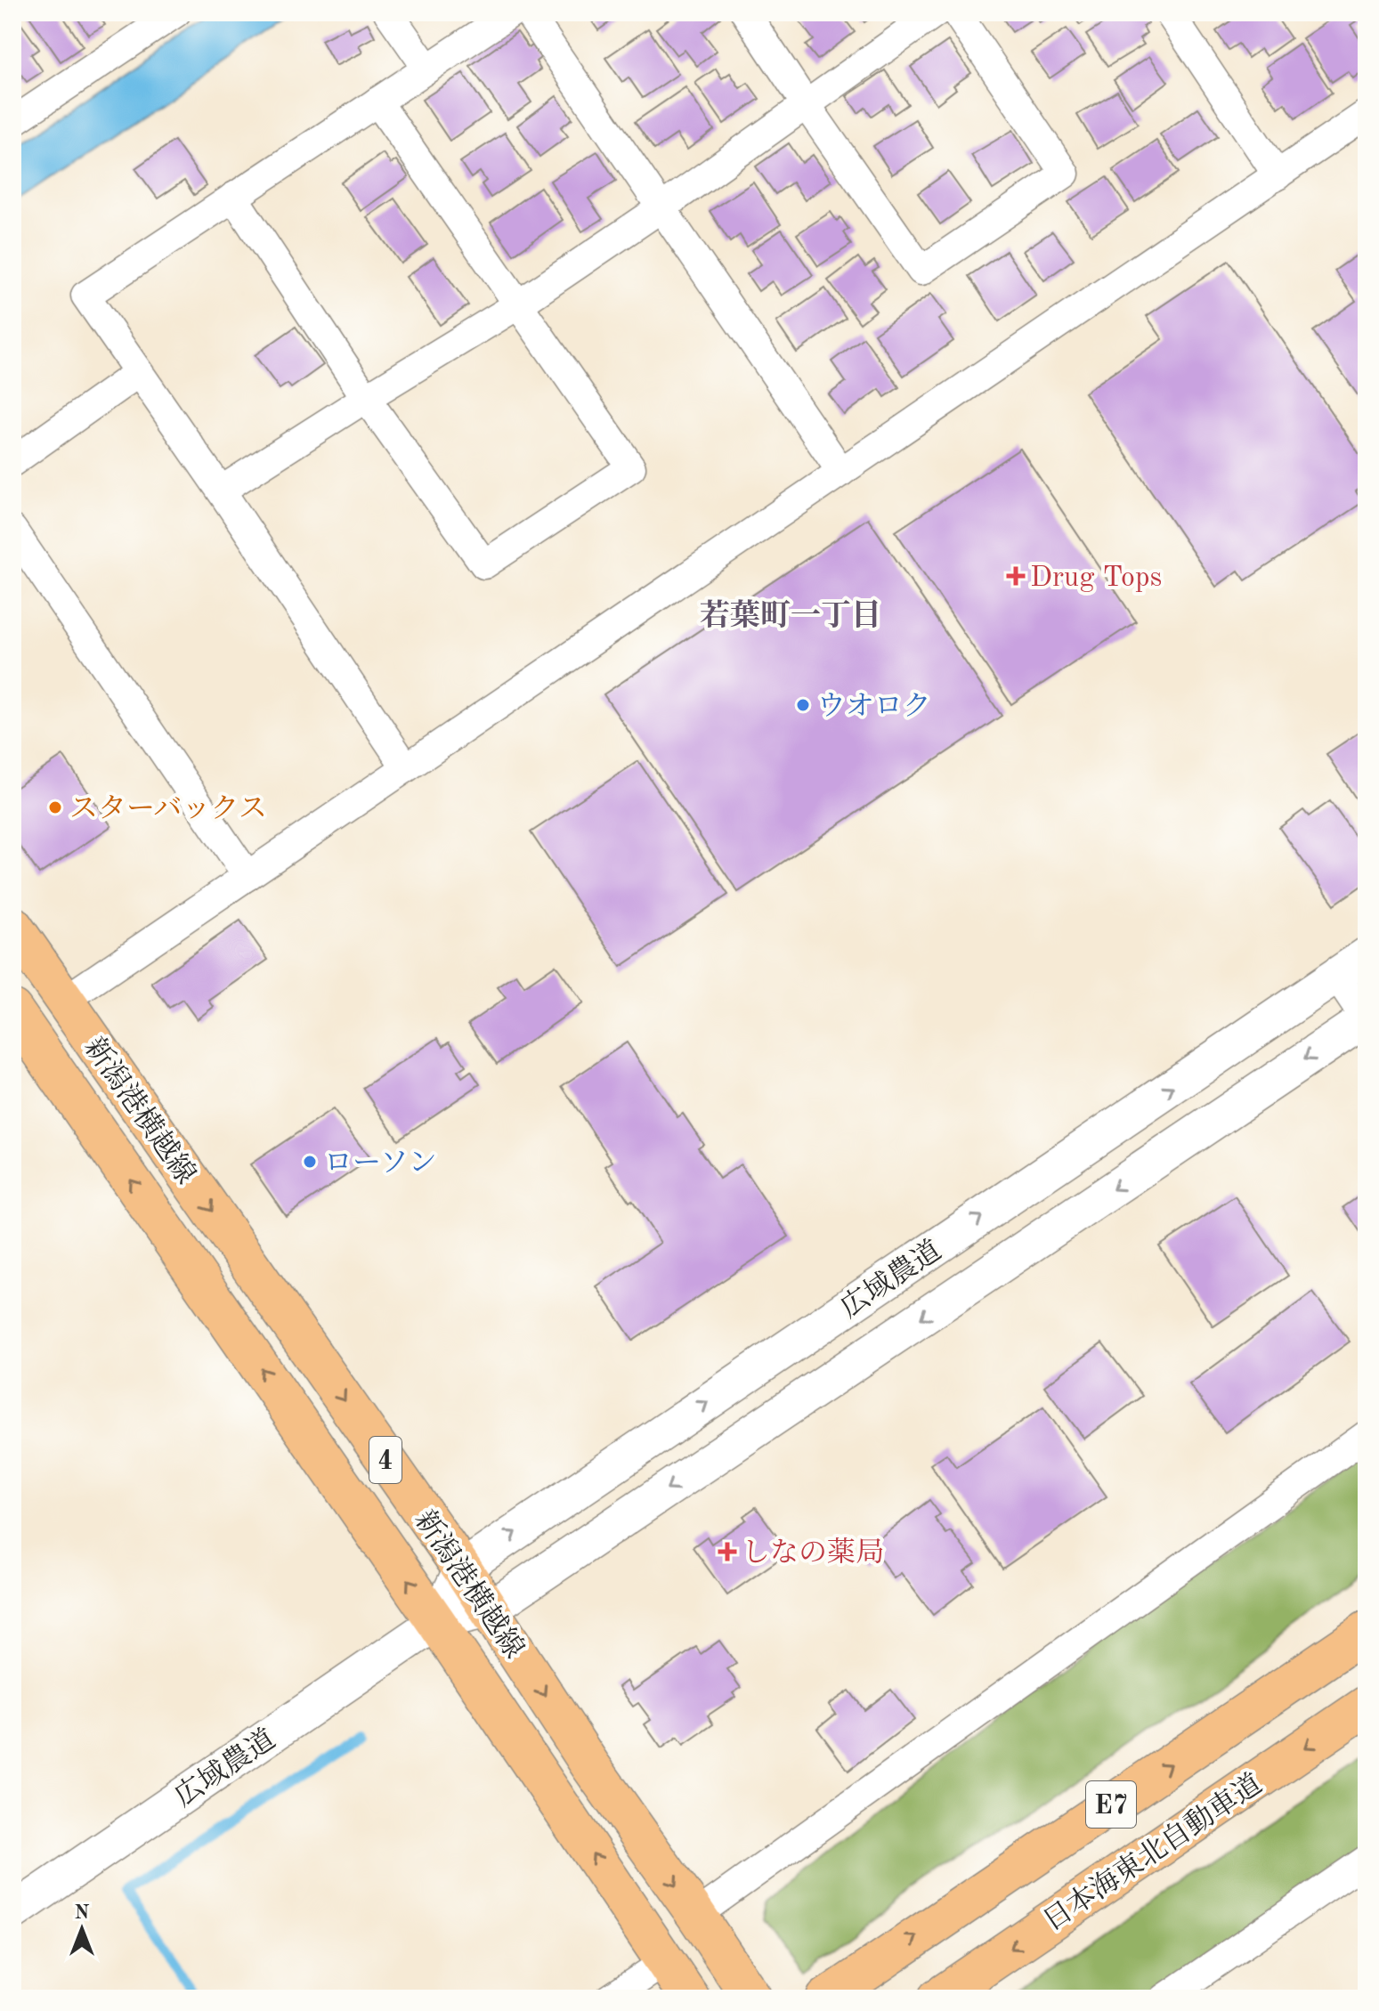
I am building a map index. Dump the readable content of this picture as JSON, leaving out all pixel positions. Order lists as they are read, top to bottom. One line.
{"streets":{"main road":["新潟港横越線","4","E7","日本海東北自動車道"],"street":["広域農道"]},"crossings":[["新潟港横越線","広域農道"]],"districts":["若葉町一丁目"],"places":{"health":["Drug Tops","しなの薬局"],"other":["ウオロク","スターバックス","ローソン"]},"north":"top"}
